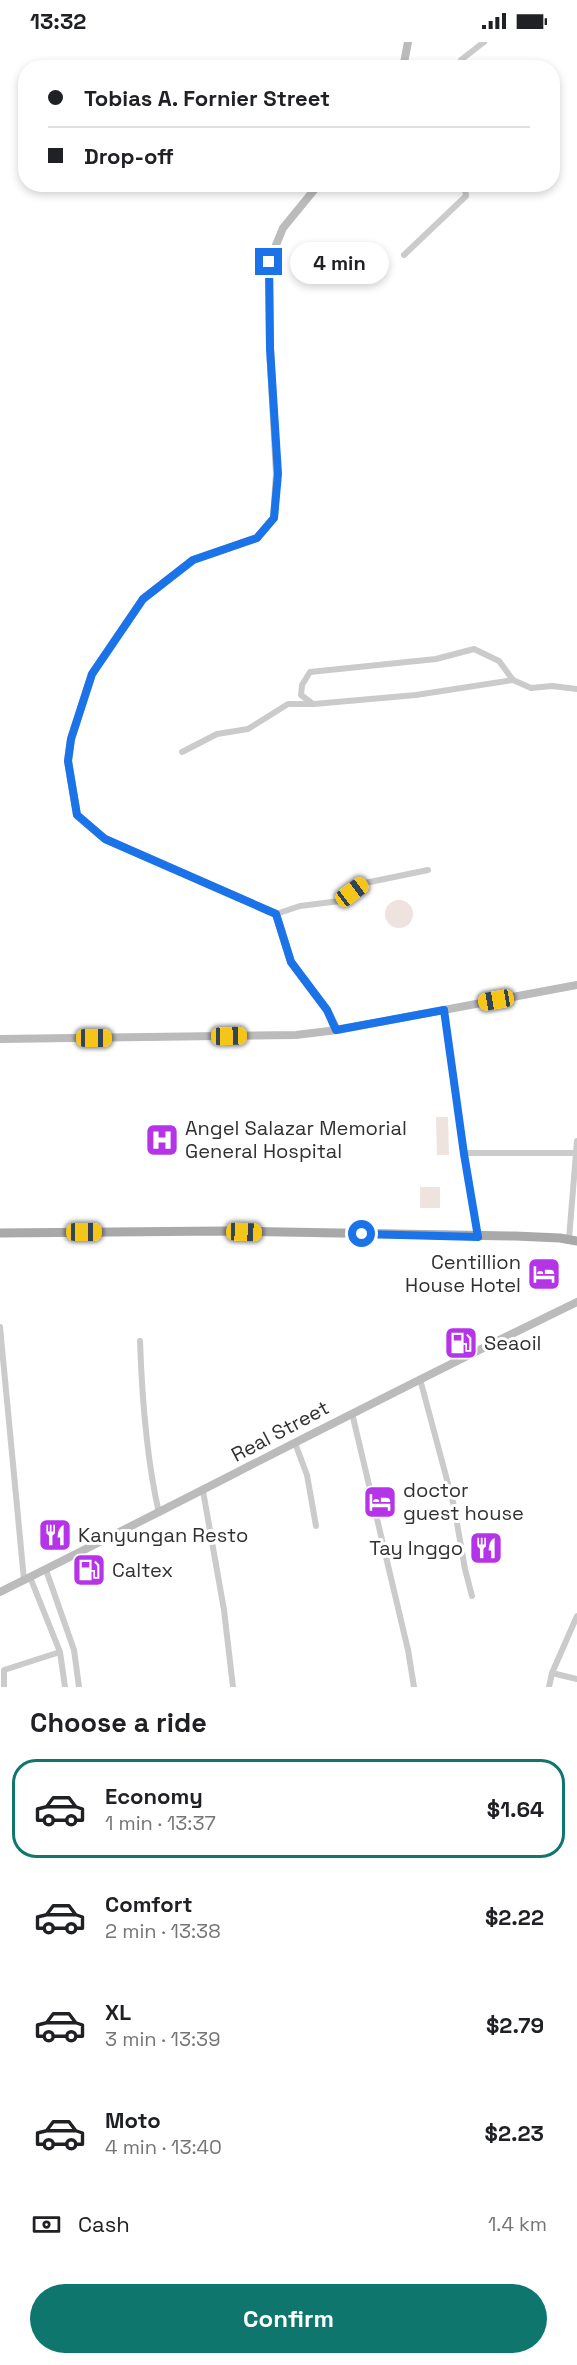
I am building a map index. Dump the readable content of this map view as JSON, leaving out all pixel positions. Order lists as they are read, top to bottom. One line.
{"streets":{"main road":["Real Street"]},"places":{"hospital":["Angel Salazar Memorial General Hospital"],"hotel":["Centillion House Hotel","doctor guest house"],"fuel station":["Seaoil","Caltex"],"restaurant":["Kanyungan Resto","Tay Inggo"]},"page":{"status":"13:32","banner":["Tobias A. Fornier Street","Drop-off"],"bubble":"4 min","heading":"Choose a ride","list":[{"name":"Economy","note":"1 min · 13:37","value":"$1.64"},{"name":"Comfort","note":"2 min · 13:38","value":"$2.22"},{"name":"XL","note":"3 min · 13:39","value":"$2.79"},{"name":"Moto","note":"4 min · 13:40","value":"$2.23"}],"pay":["Cash","1.4 km"],"buttons":"Confirm"}}
